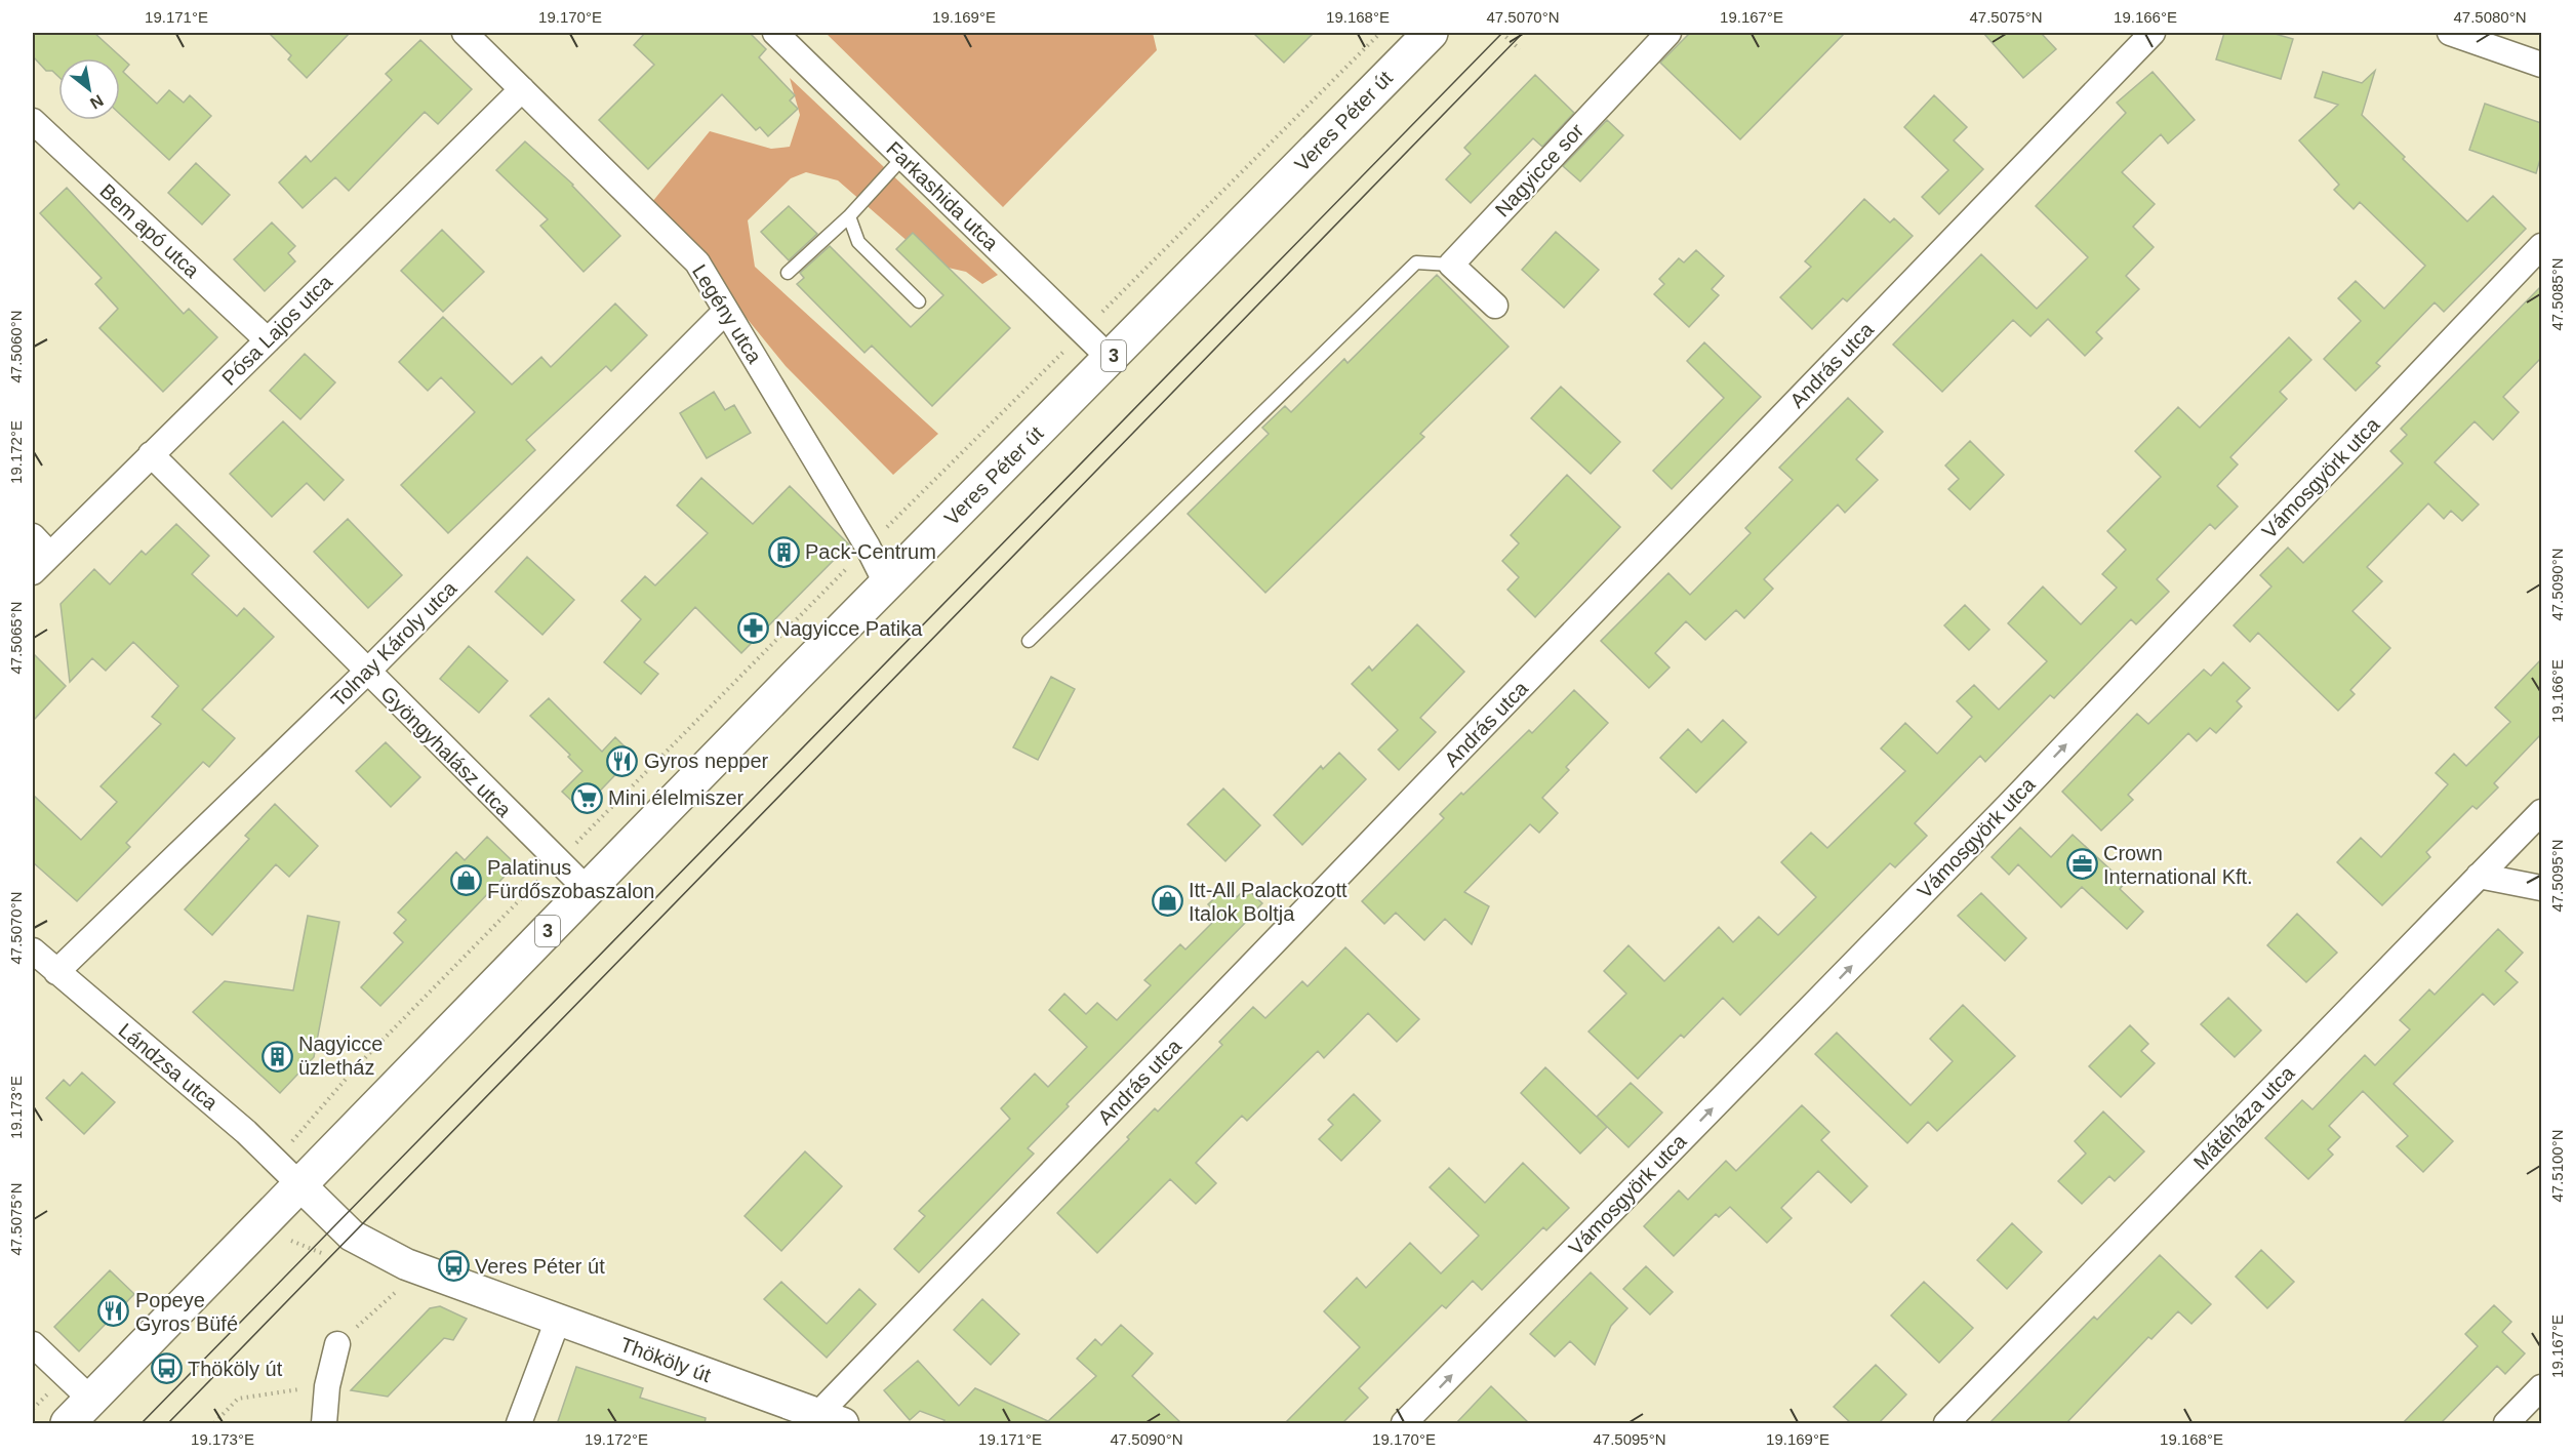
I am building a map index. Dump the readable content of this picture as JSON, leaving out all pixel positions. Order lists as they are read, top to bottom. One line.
{"streets":{"main road":["Veres Péter út","3"],"street":["Nagyicce sor","Farkashida utca","Bem apó utca","Legény utca","Pósa Lajos utca","András utca","Vámosgyörk utca","Tolnay Károly utca","Gyöngyhalász utca","Lándzsa utca","Mátéháza utca","Thököly út"]},"crossings":[["Veres Péter út","Farkashida utca"],["Veres Péter út","Legény utca"],["Veres Péter út","Gyöngyhalász utca"],["Veres Péter út","Lándzsa utca"],["Veres Péter út","Thököly út"],["Bem apó utca","Pósa Lajos utca"],["Legény utca","Pósa Lajos utca"],["Legény utca","Tolnay Károly utca"],["Pósa Lajos utca","Gyöngyhalász utca"],["András utca","Thököly út"],["Tolnay Károly utca","Gyöngyhalász utca"],["Tolnay Károly utca","Lándzsa utca"],["Lándzsa utca","Thököly út"]],"one_way":["Vámosgyörk utca"],"places":{"building":["Pack-Centrum","Nagyicce üzletház"],"pharmacy":["Nagyicce Patika"],"restaurant":["Gyros nepper","Popeye Gyros Büfé"],"supermarket":["Mini élelmiszer"],"office":["Crown International Kft."],"shop":["Palatinus Fürdőszobaszalon","Itt-All Palackozott Italok Boltja"],"bus stop":["Veres Péter út","Thököly út"]},"north":"bottom right","coordinates":["19.171°E","19.170°E","19.169°E","19.168°E","47.5070°N","19.167°E","47.5075°N","19.166°E","47.5080°N","47.5085°N","47.5060°N","19.172°E","47.5090°N","47.5065°N","47.5095°N","19.173°E","47.5100°N"]}
